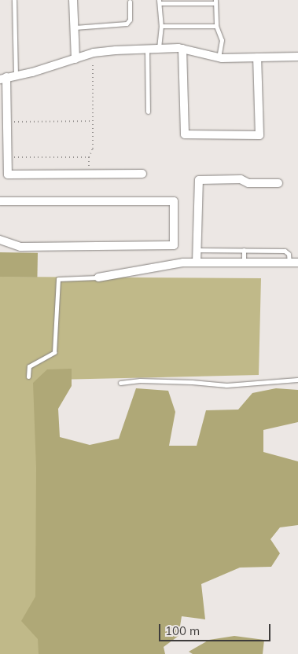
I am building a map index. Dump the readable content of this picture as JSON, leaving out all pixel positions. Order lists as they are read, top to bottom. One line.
{"scale_bar":"100 m"}
